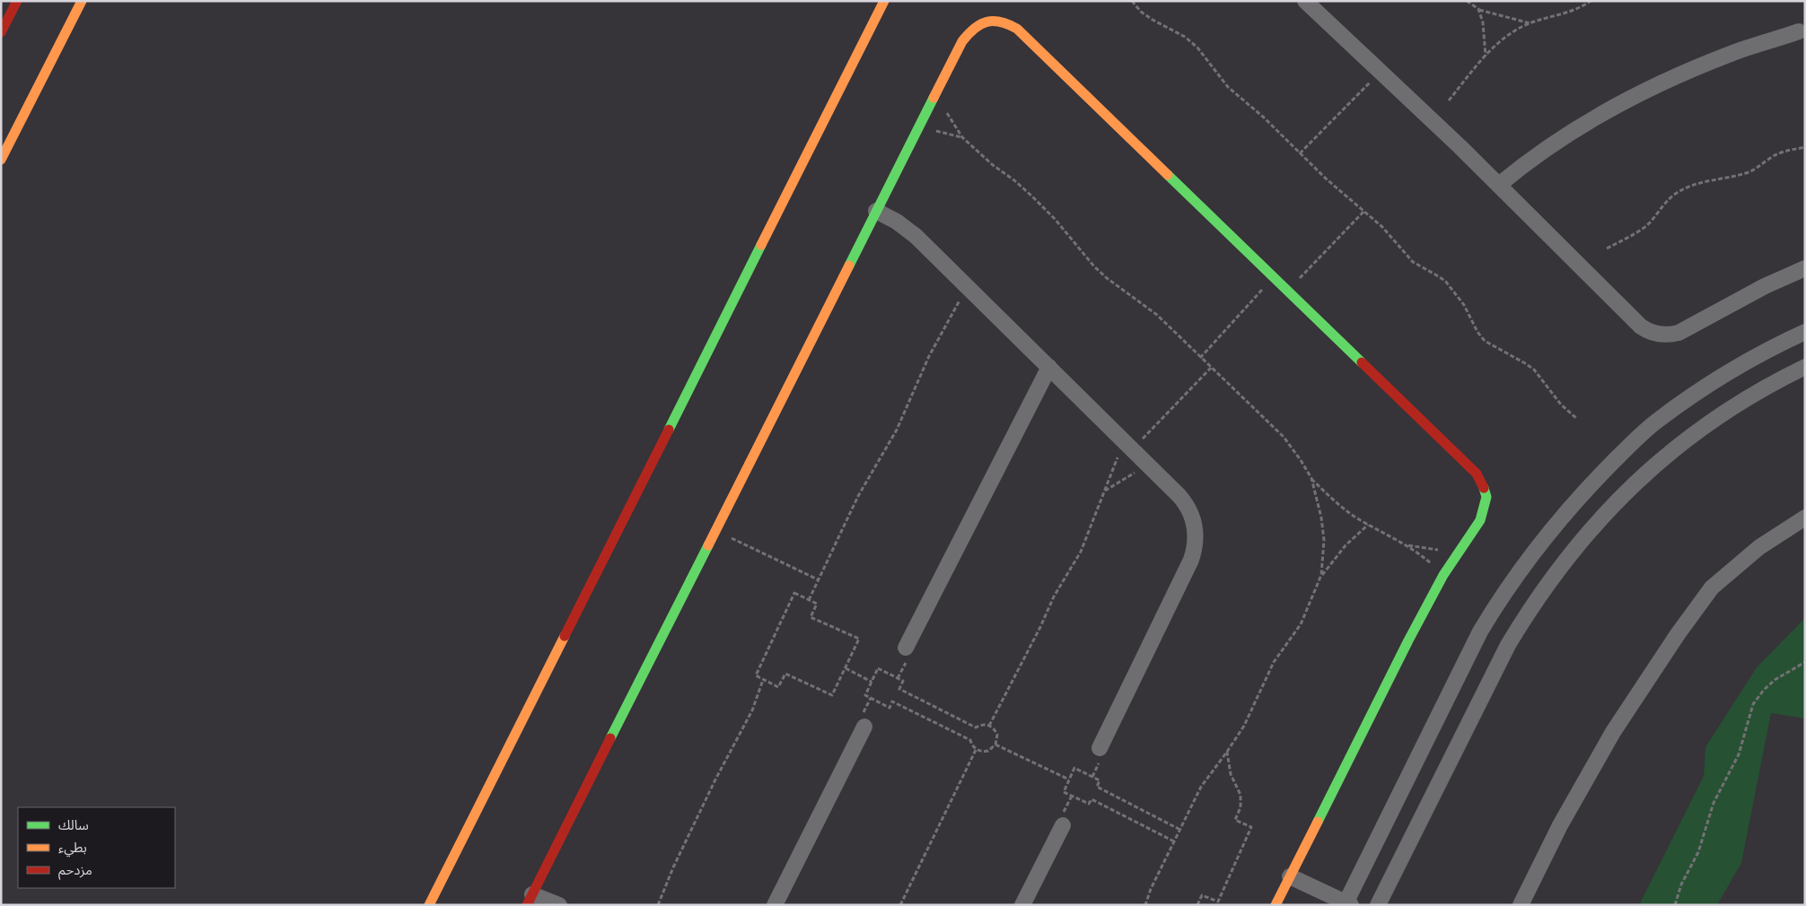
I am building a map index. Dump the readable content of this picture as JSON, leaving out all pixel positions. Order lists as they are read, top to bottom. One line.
{"legend":["سالك","بطيء","مزدحم"]}
